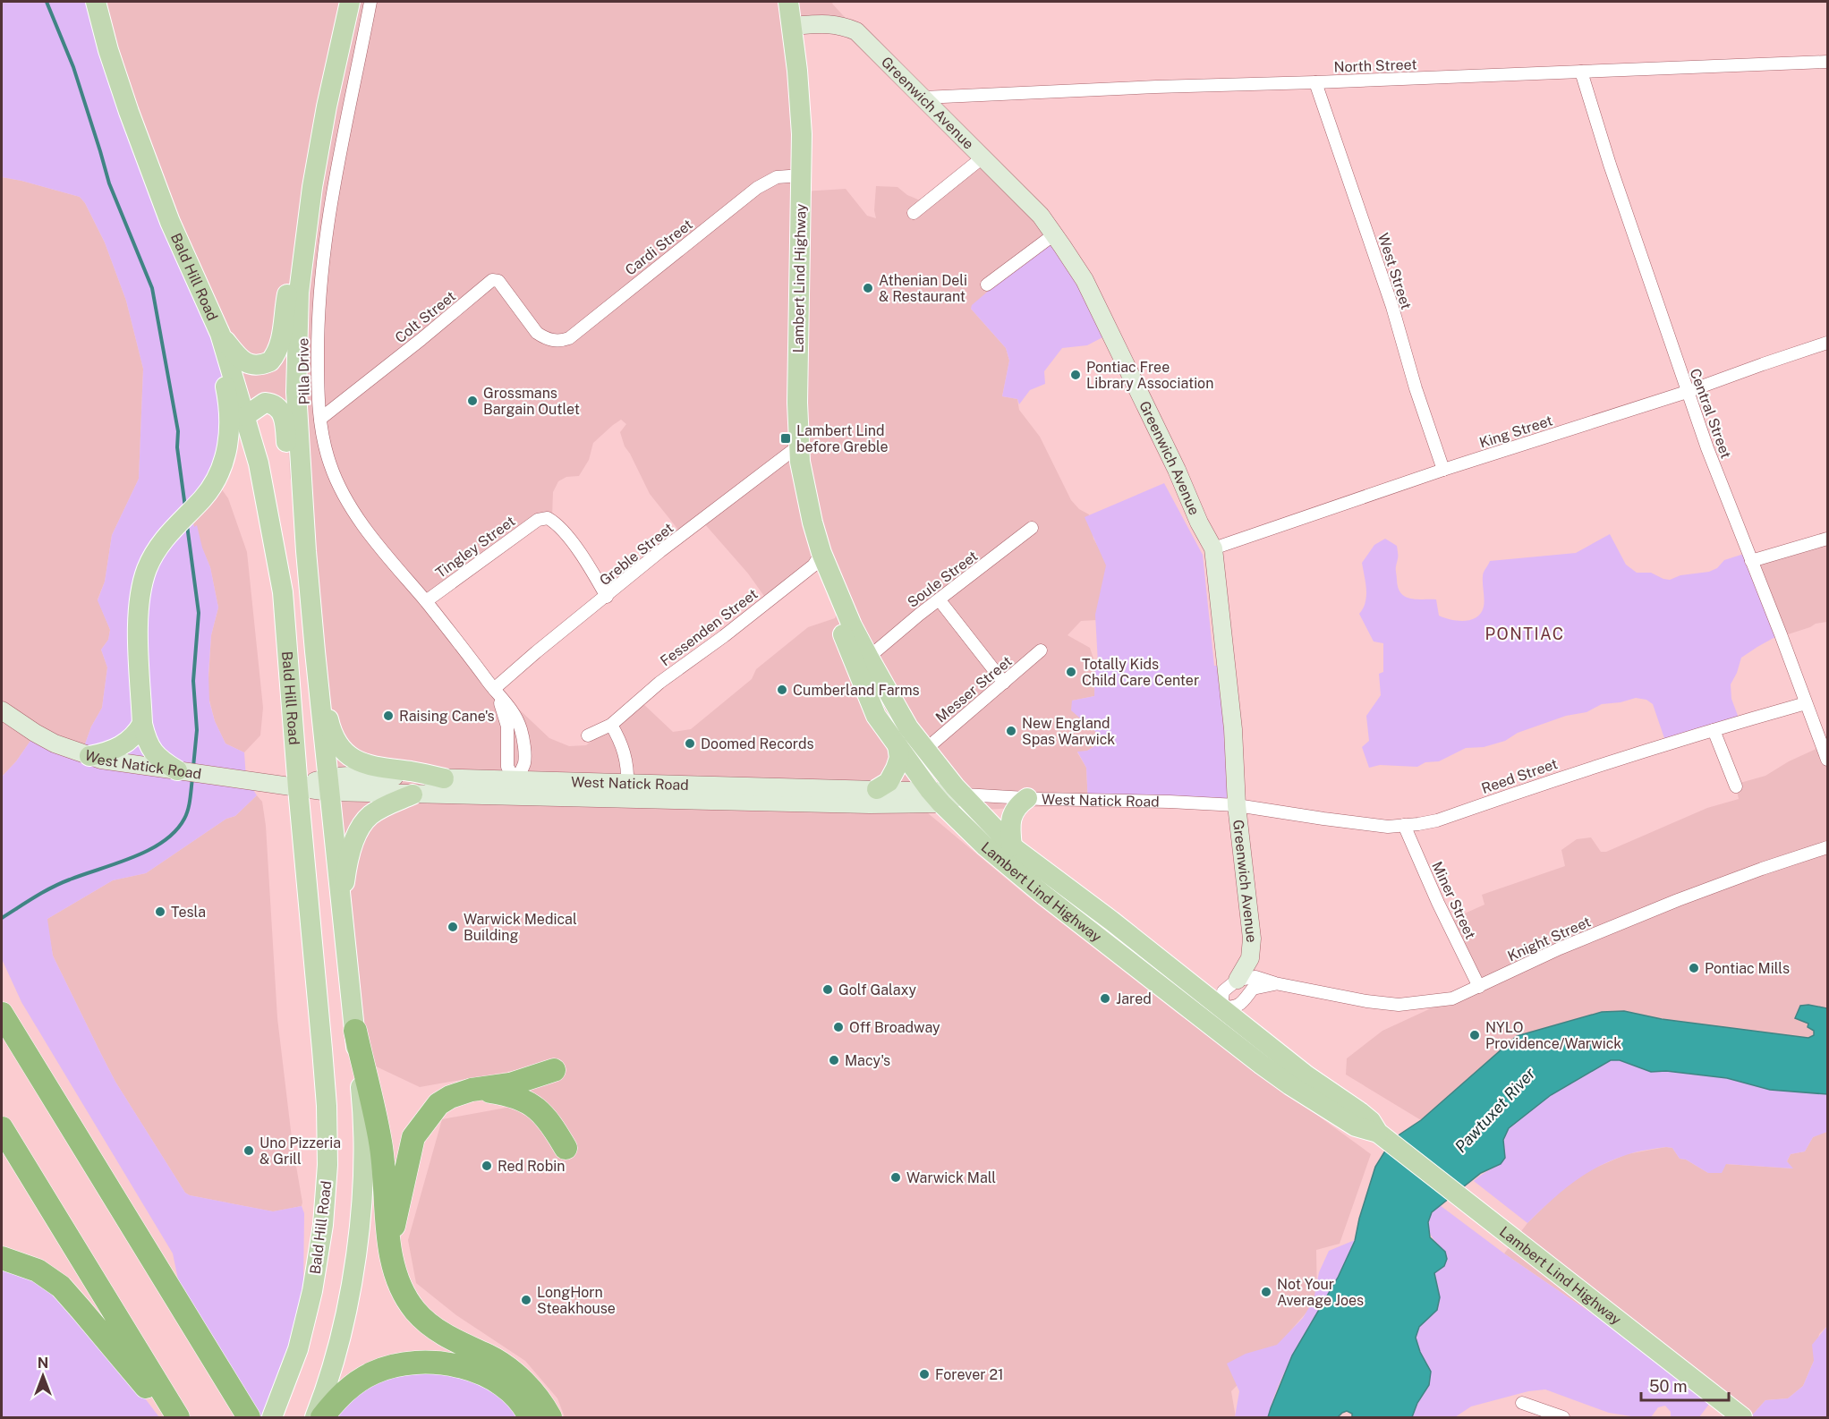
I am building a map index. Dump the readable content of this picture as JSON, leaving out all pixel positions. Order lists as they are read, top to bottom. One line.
{"streets":{"main road":["Bald Hill Road","Lambert Lind Highway"],"street":["North Street","Greenwich Avenue","Cardi Street","West Street","Colt Street","Pilla Drive","Central Street","King Street","Tingley Street","Greble Street","Soule Street","Fessenden Street","Messer Street","West Natick Road","Reed Street","Miner Street","Knight Street"]},"crossings":[["North Street","Greenwich Avenue"],["North Street","West Street"],["North Street","Central Street"],["Greenwich Avenue","Lambert Lind Highway"],["Greenwich Avenue","King Street"],["Greenwich Avenue","West Natick Road"],["Greenwich Avenue","Reed Street"],["Greenwich Avenue","Knight Street"],["Cardi Street","Lambert Lind Highway"],["Cardi Street","Colt Street"],["West Street","King Street"],["Bald Hill Road","West Natick Road"],["Lambert Lind Highway","Greble Street"],["Lambert Lind Highway","Fessenden Street"],["Lambert Lind Highway","Messer Street"],["Lambert Lind Highway","West Natick Road"],["Colt Street","Pilla Drive"],["Pilla Drive","Tingley Street"],["Pilla Drive","Greble Street"],["Pilla Drive","West Natick Road"],["Central Street","King Street"],["Central Street","Reed Street"],["Tingley Street","Greble Street"],["West Natick Road","Reed Street"],["Reed Street","Miner Street"],["Miner Street","Knight Street"]],"districts":["PONTIAC"],"water":["Pawtuxet River"],"places":{"other":["Athenian Deli & Restaurant","Pontiac Free Library Association","Grossmans Bargain Outlet","Totally Kids Child Care Center","Cumberland Farms","Raising Cane's","New England Spas Warwick","Doomed Records","Tesla","Warwick Medical Building","Pontiac Mills","Golf Galaxy","Jared","Off Broadway","NYLO Providence/Warwick","Macy's","Uno Pizzeria & Grill","Red Robin","Warwick Mall","Not Your Average Joes","LongHorn Steakhouse","Forever 21"],"transit":["Lambert Lind before Greble"]},"scale_bar":"50 m","north":"top"}
